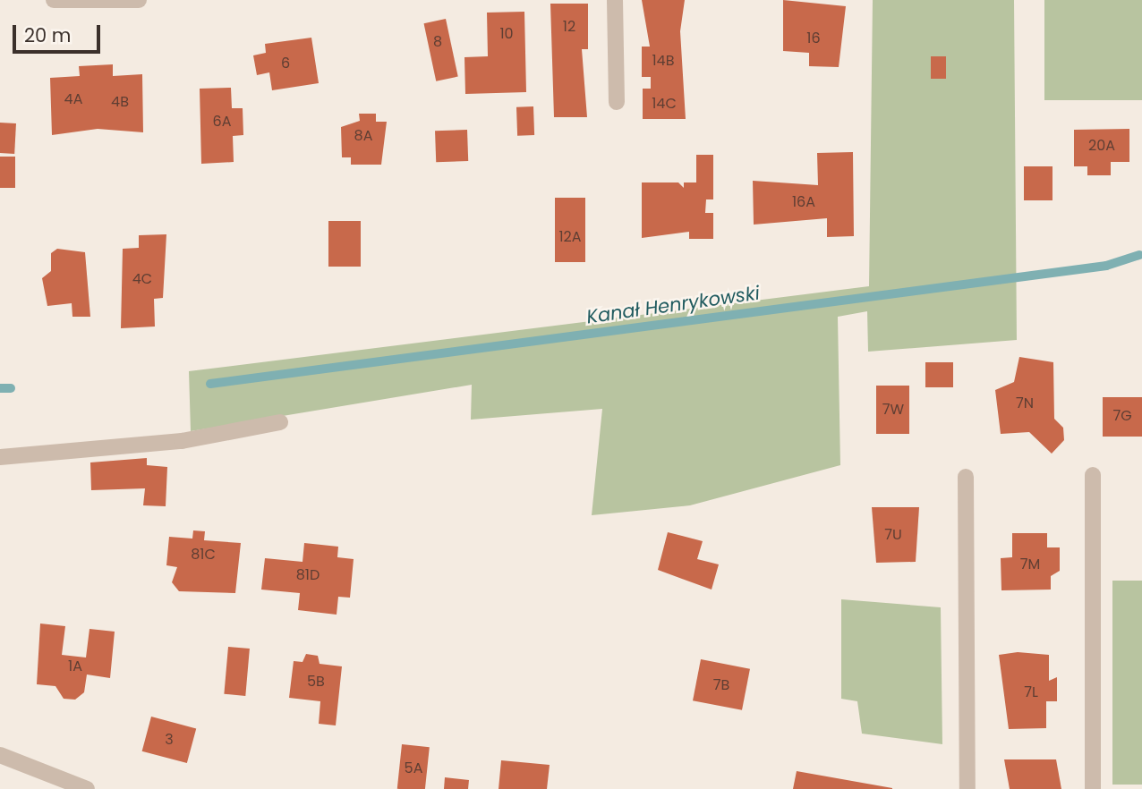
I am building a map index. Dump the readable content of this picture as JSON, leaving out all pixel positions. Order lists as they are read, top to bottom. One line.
{"water":["Kanał Henrykowski"],"house_numbers":["12","10","16","8","14B","6","4A","4B","14C","6A","8A","20A","16A","12A","4C","7N","7W","7G","7U","81C","7M","81D","1A","5B","7B","7L","3","5A"],"scale_bar":"20 m"}
